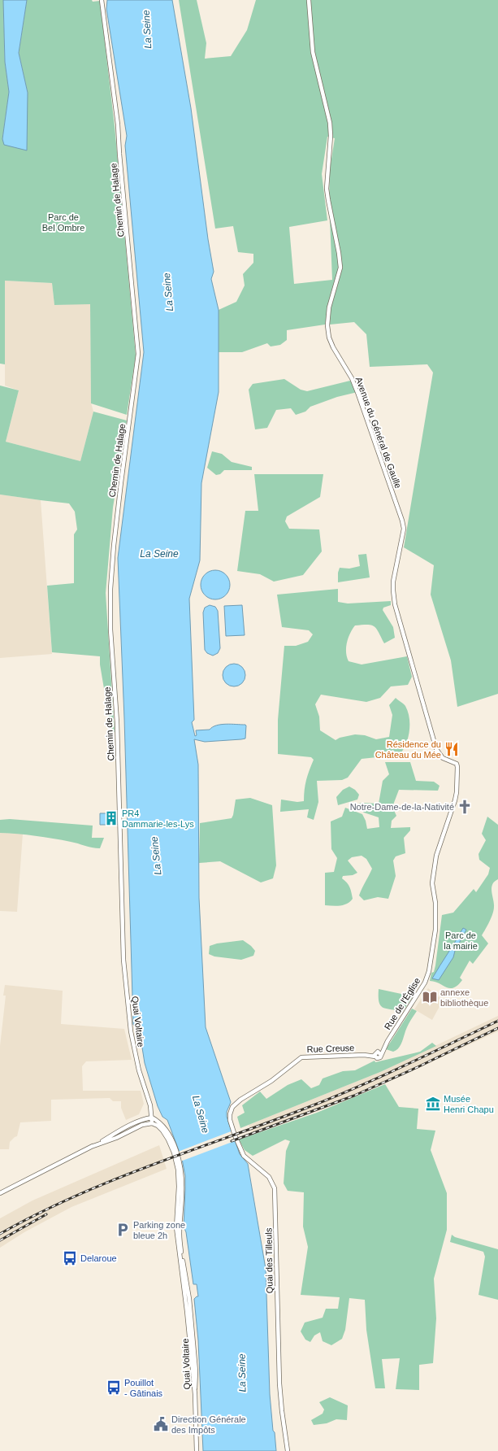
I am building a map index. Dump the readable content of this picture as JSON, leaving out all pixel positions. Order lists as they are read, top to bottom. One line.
{"streets":{"street":["Chemin de Halage","Avenue du Général de Gaulle","Rue de l'Église","Quai Voltaire","Rue Creuse","Quai des Tilleuls"]},"crossings":[["Chemin de Halage","Quai Voltaire"],["Avenue du Général de Gaulle","Rue de l'Église"],["Rue de l'Église","Rue Creuse"],["Rue Creuse","Quai des Tilleuls"]],"water":["La Seine"],"parks":["Parc de Bel Ombre","Parc de la mairie"],"places":{"restaurant":["Résidence du Château du Mée"],"church":["Notre-Dame-de-la-Nativité"],"building":["PR4 Dammarie-les-Lys"],"library":["annexe bibliothèque"],"museum":["Musée Henri Chapu"],"parking":["Parking zone bleue 2h"],"bus stop":["Delaroue","Pouillot - Gâtinais"],"public building":["Direction Générale des Impôts"]}}
